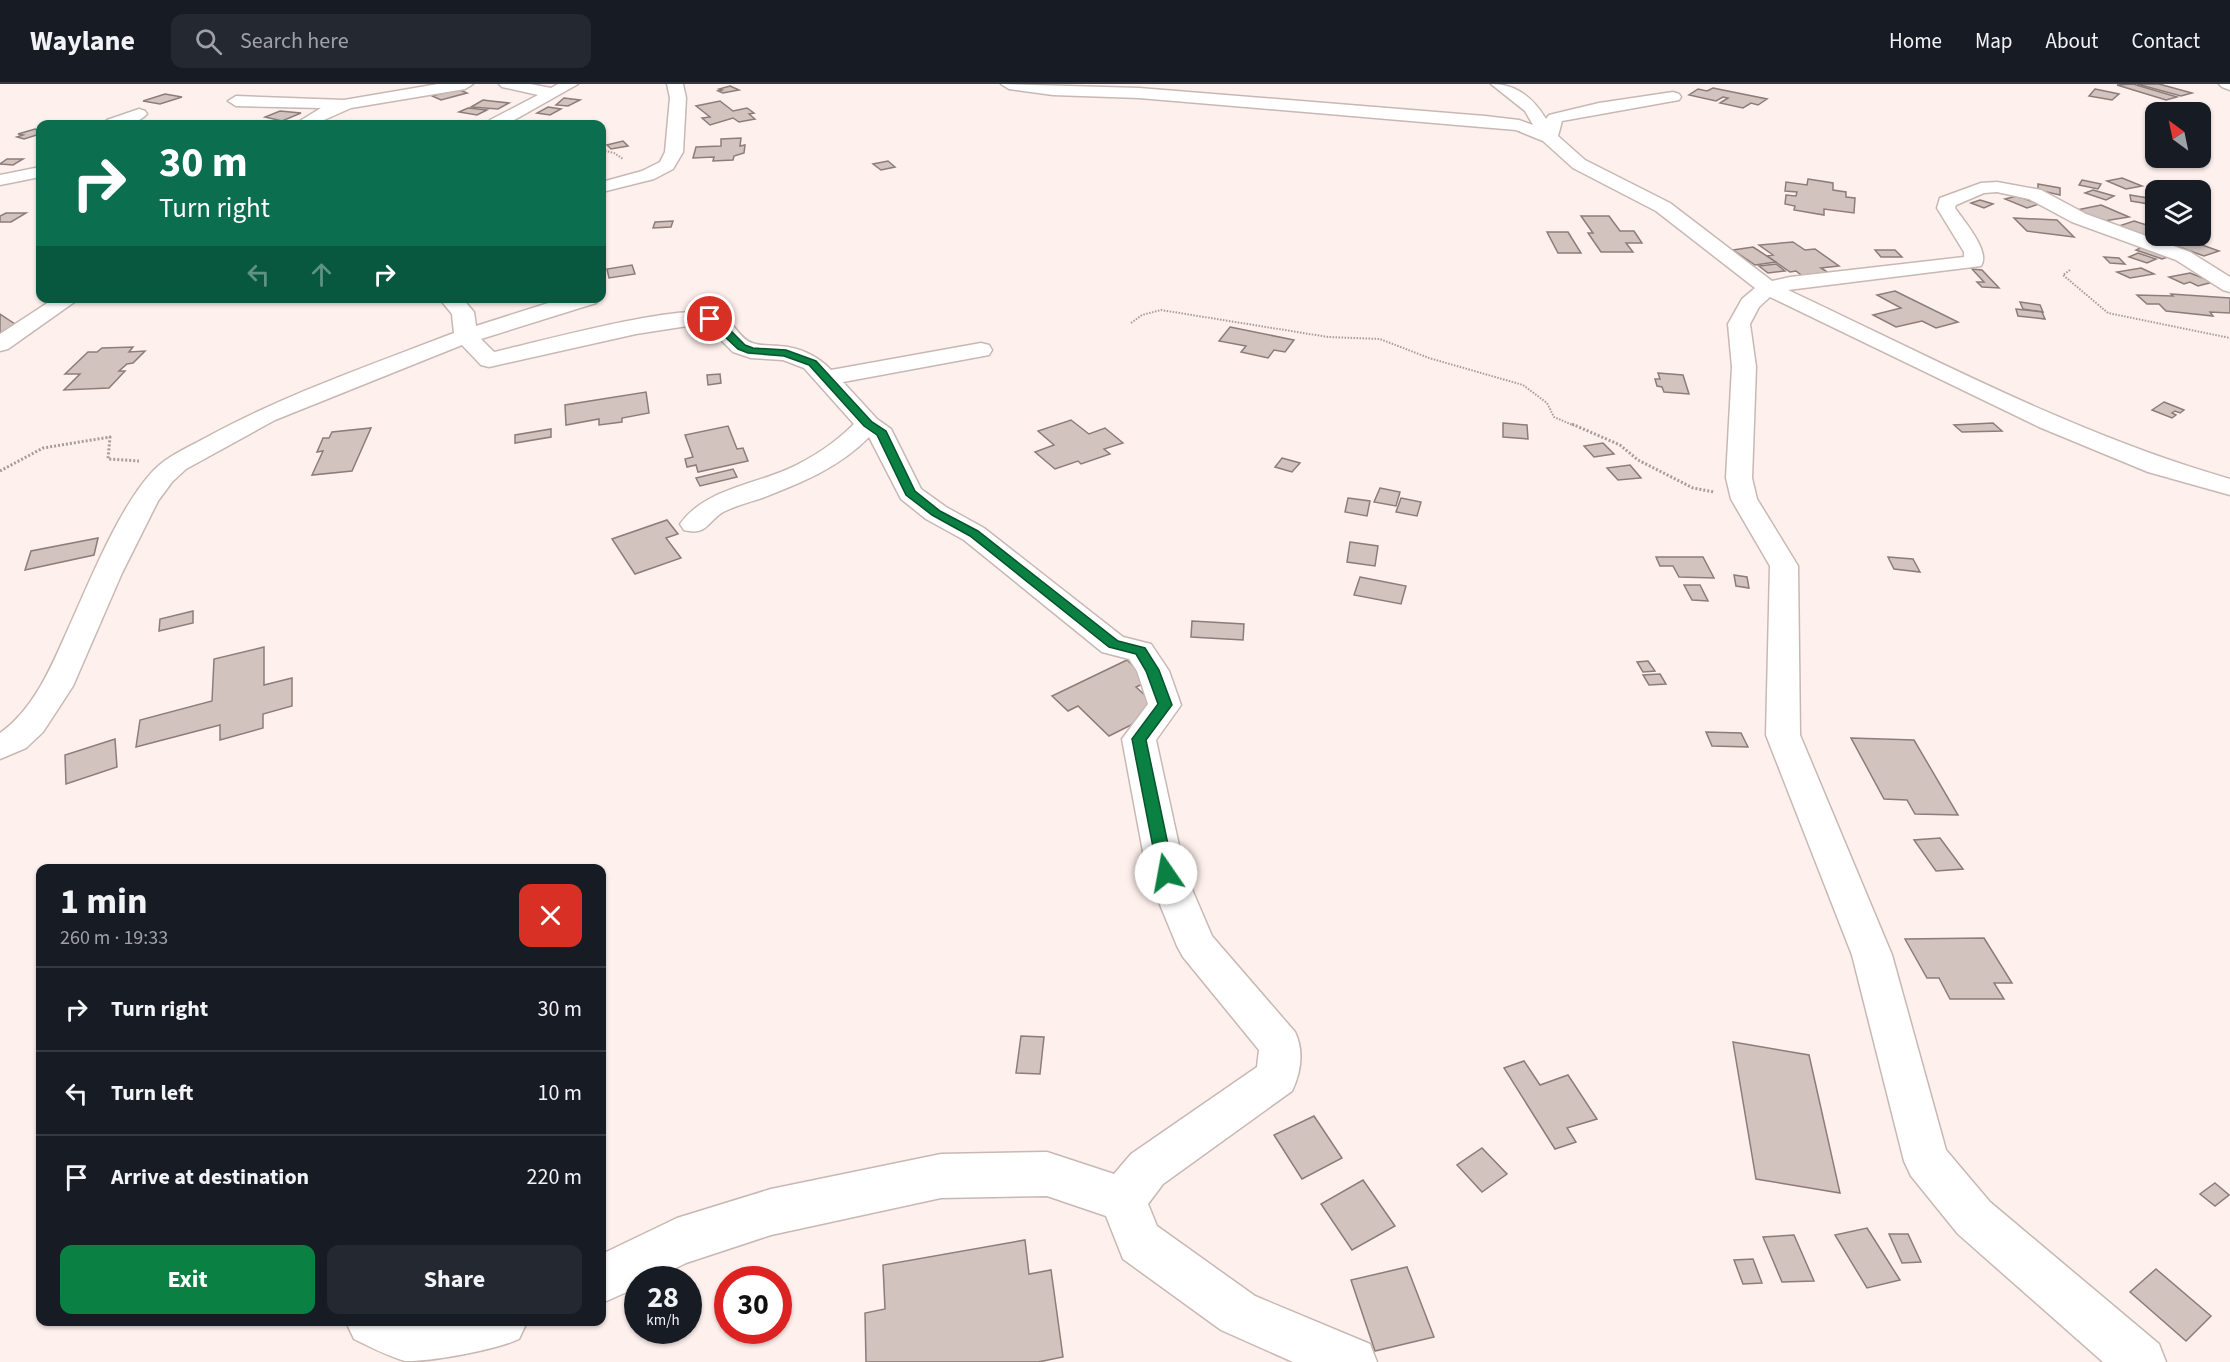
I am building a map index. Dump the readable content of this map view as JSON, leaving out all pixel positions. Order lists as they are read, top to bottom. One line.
{"north":"top left","page":{"header":"Waylane","search":"Search here","nav":["Home","Map","About","Contact"],"turn":["30 m","Turn right"],"heading":["1 min","260 m · 19:33"],"list":[{"name":"Turn right","value":"30 m"},{"name":"Turn left","value":"10 m"},{"name":"Arrive at destination","value":"220 m"}],"buttons":["Exit","Share"],"speed":"28 km/h","limit":"30"}}
